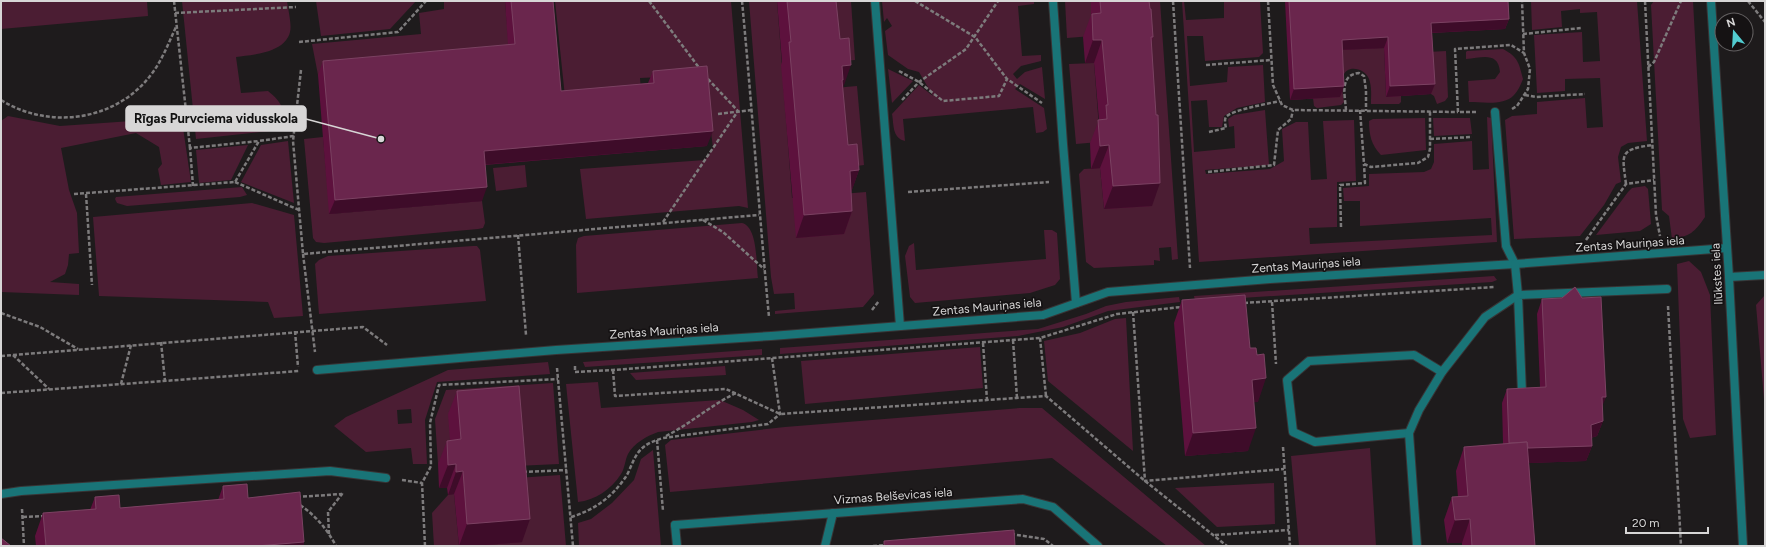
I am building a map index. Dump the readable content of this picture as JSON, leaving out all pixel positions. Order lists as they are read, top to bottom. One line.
{"streets":{"street":["Zentas Mauriņas iela","Ilūkstes iela","Vizmas Belševicas iela"]},"crossings":[["Zentas Mauriņas iela","Ilūkstes iela"]],"places":["Rīgas Purvciema vidusskola"],"scale_bar":"20 m","north":"top"}
